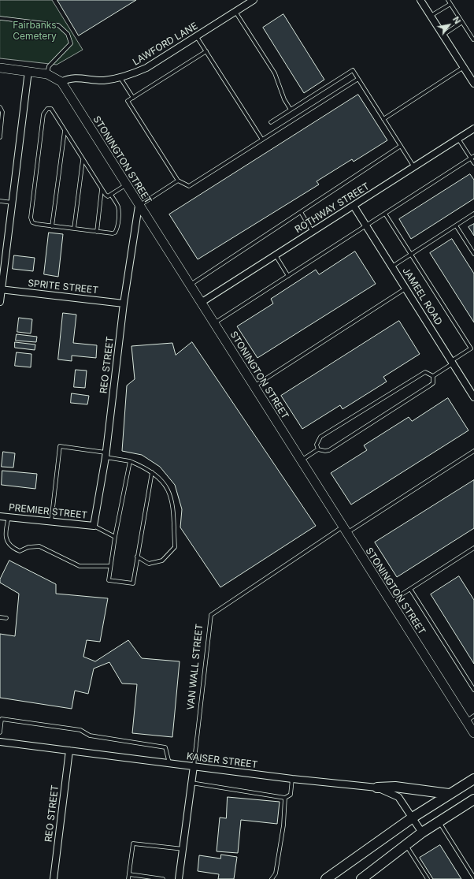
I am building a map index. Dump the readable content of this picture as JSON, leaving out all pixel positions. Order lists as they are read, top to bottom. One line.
{"streets":{"street":["LAWFORD LANE","STONINGTON STREET","ROTHWAY STREET","SPRITE STREET","JAMEEL ROAD","REO STREET","PREMIER STREET","VAN WALL STREET","KAISER STREET"]},"crossings":[["LAWFORD LANE","STONINGTON STREET"],["STONINGTON STREET","ROTHWAY STREET"],["STONINGTON STREET","REO STREET"],["STONINGTON STREET","VAN WALL STREET"],["ROTHWAY STREET","JAMEEL ROAD"],["SPRITE STREET","REO STREET"],["REO STREET","PREMIER STREET"],["REO STREET","KAISER STREET"],["VAN WALL STREET","KAISER STREET"]],"parks":["Fairbanks Cemetery"],"north":"top right"}
